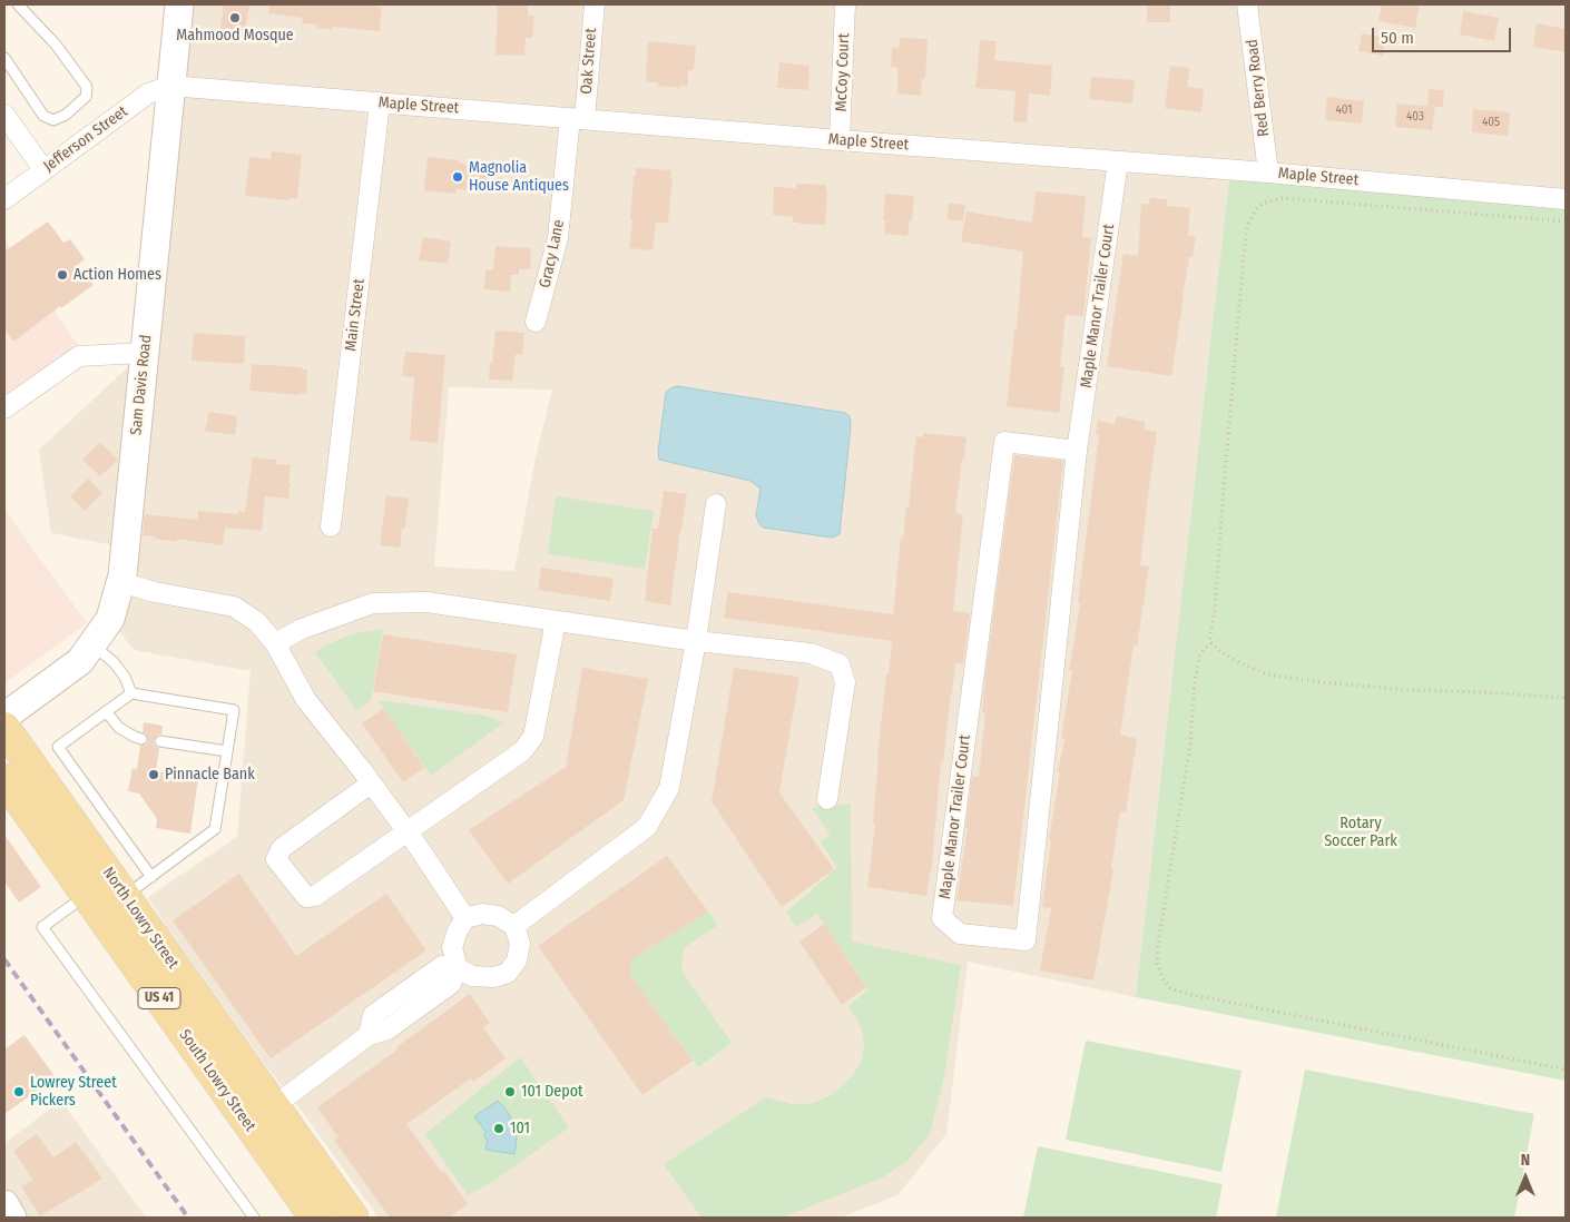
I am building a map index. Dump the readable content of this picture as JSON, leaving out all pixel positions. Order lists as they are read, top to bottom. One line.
{"streets":{"main road":["North Lowry Street","US 41","South Lowry Street"],"street":["Oak Street","McCoy Court","Red Berry Road","Maple Street","Jefferson Street","Gracy Lane","Maple Manor Trailer Court","Main Street","Sam Davis Road"]},"crossings":[["Oak Street","Maple Street"],["Oak Street","Gracy Lane"],["McCoy Court","Maple Street"],["Red Berry Road","Maple Street"],["Maple Street","Jefferson Street"],["Maple Street","Gracy Lane"],["Maple Street","Maple Manor Trailer Court"],["Maple Street","Main Street"],["Maple Street","Sam Davis Road"],["Jefferson Street","Sam Davis Road"]],"parks":["Rotary Soccer Park"],"places":["Mahmood Mosque","Magnolia House Antiques","Action Homes","Pinnacle Bank","Lowrey Street Pickers","101 Depot","101"],"house_numbers":["401","403","405"],"scale_bar":"50 m","north":"top"}
